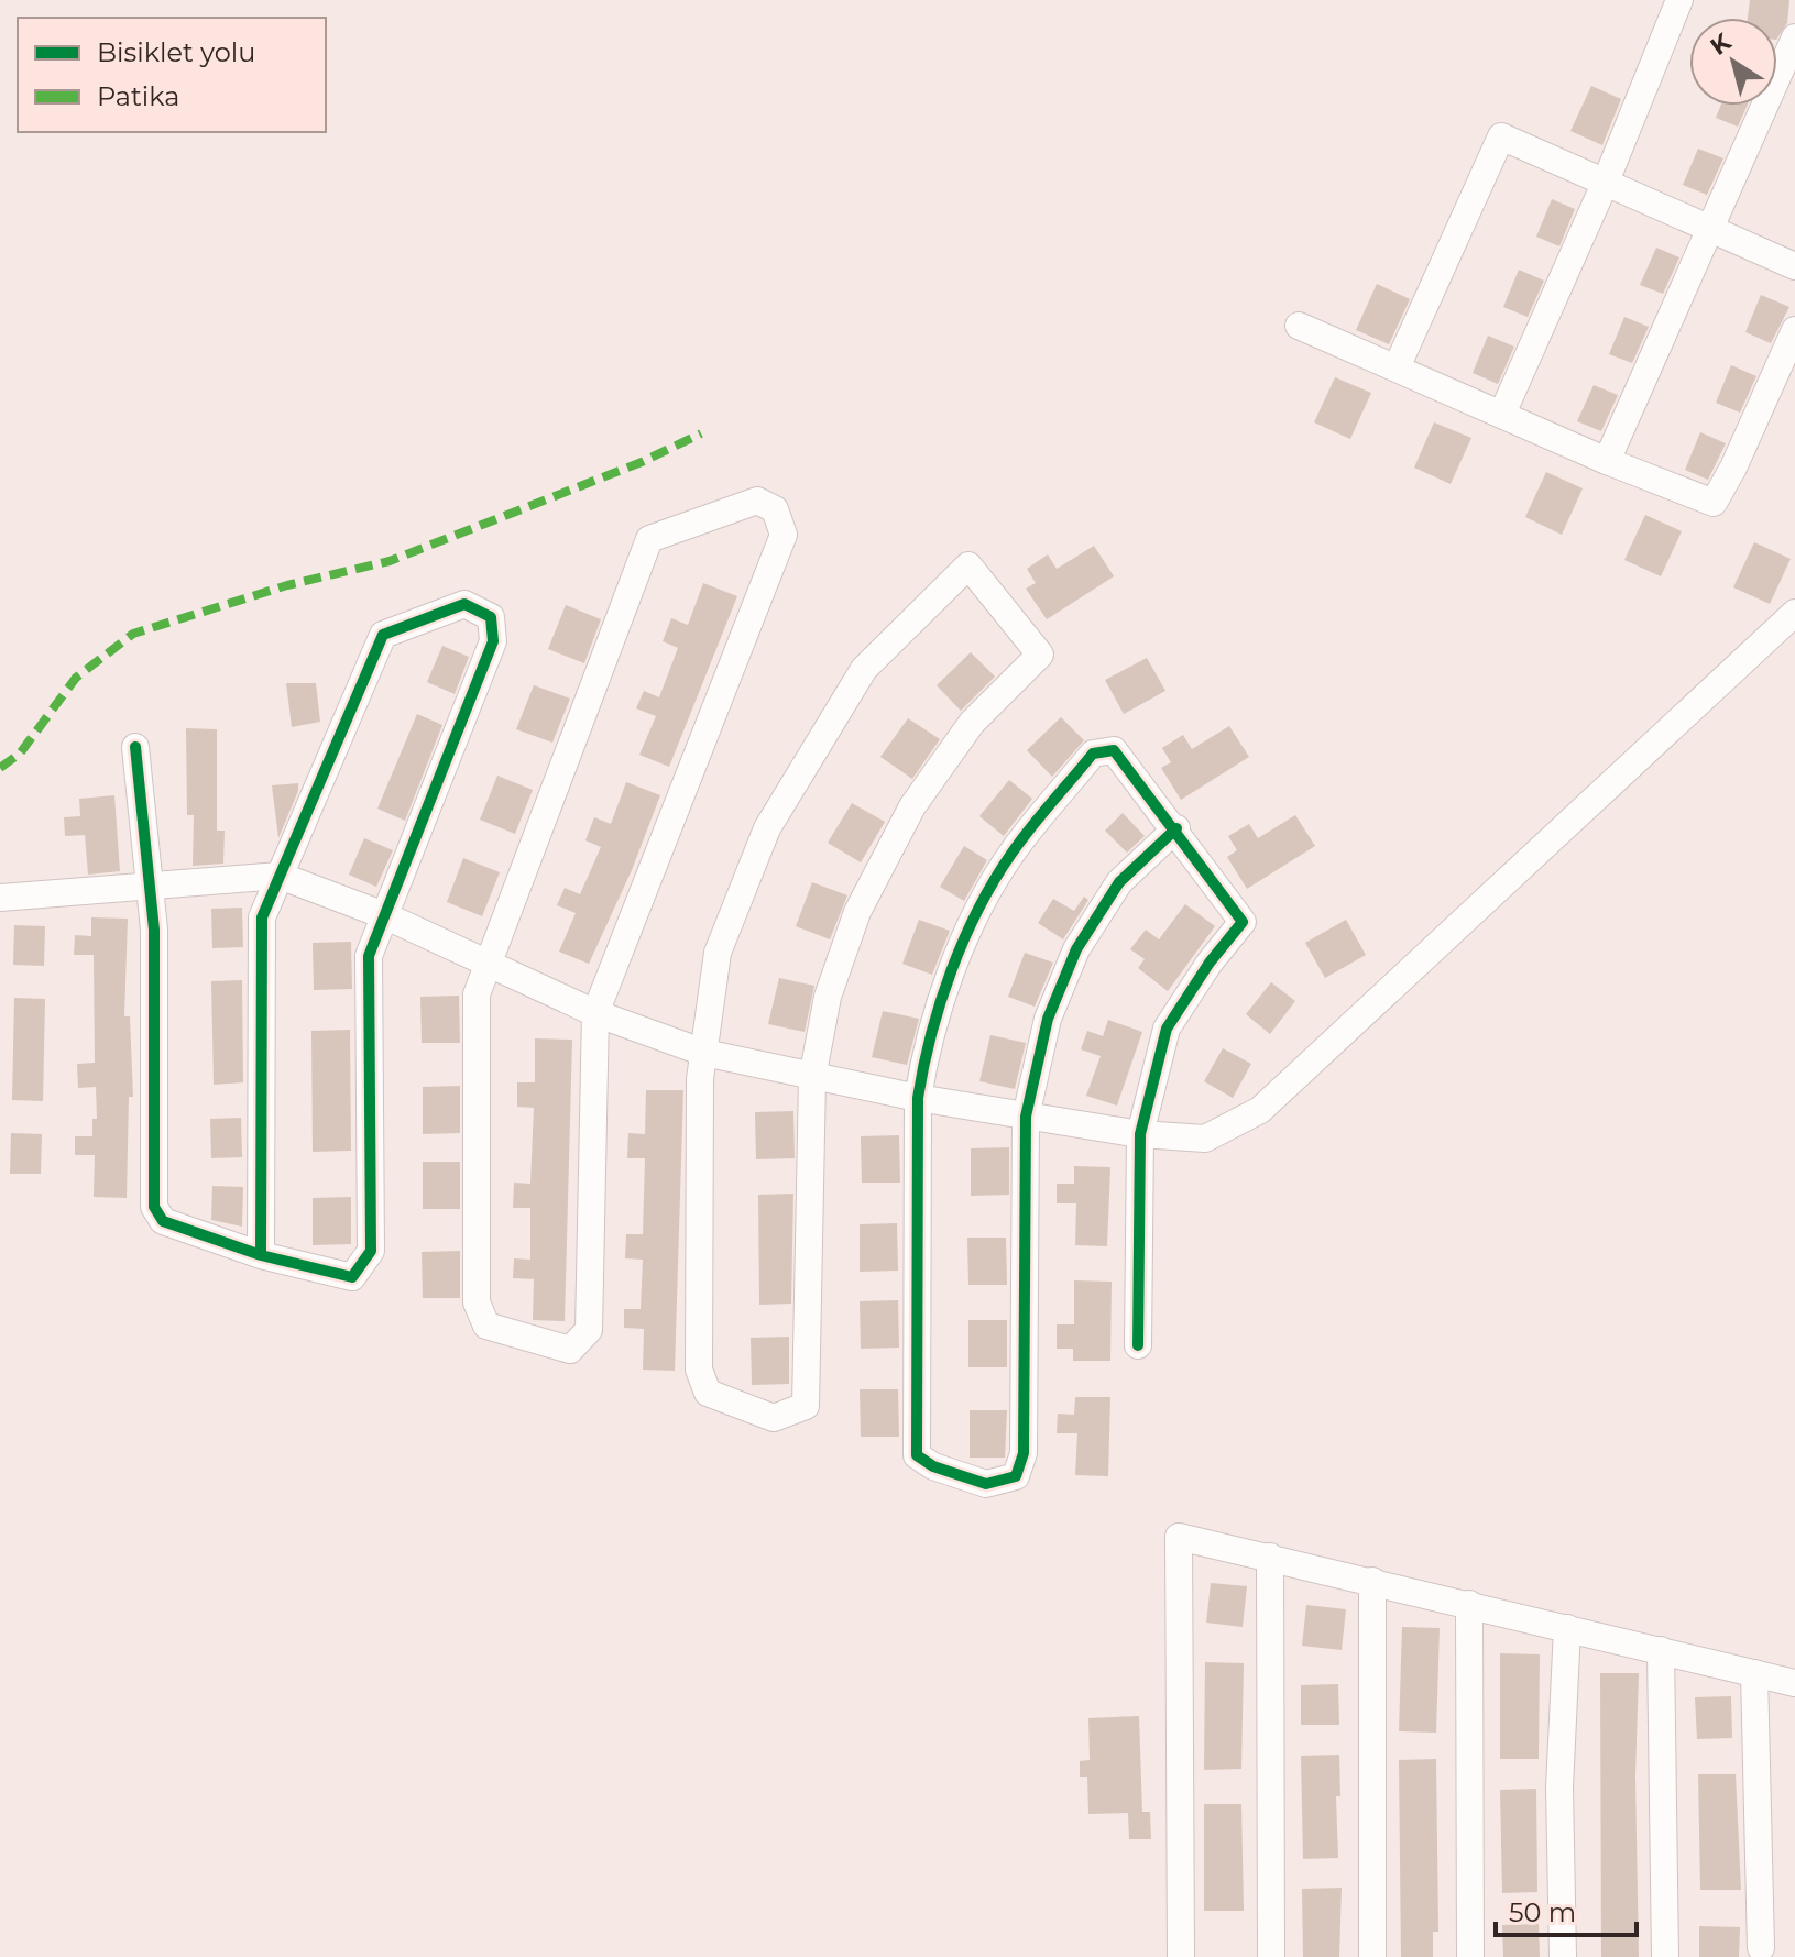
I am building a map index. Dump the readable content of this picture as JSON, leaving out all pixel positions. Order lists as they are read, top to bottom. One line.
{"legend":["Bisiklet yolu","Patika"],"scale_bar":"50 m","north":"top left"}
